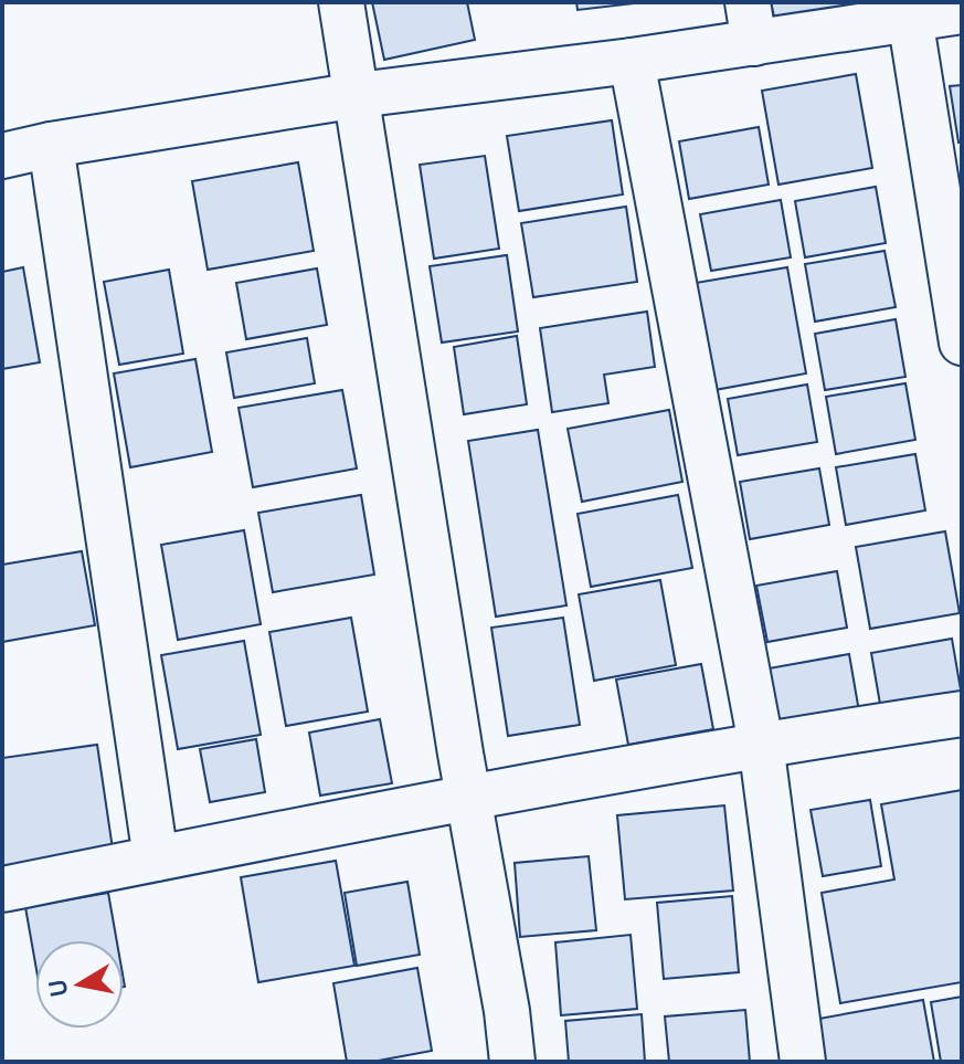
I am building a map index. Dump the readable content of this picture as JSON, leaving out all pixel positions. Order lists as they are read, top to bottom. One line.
{"north":"left"}
